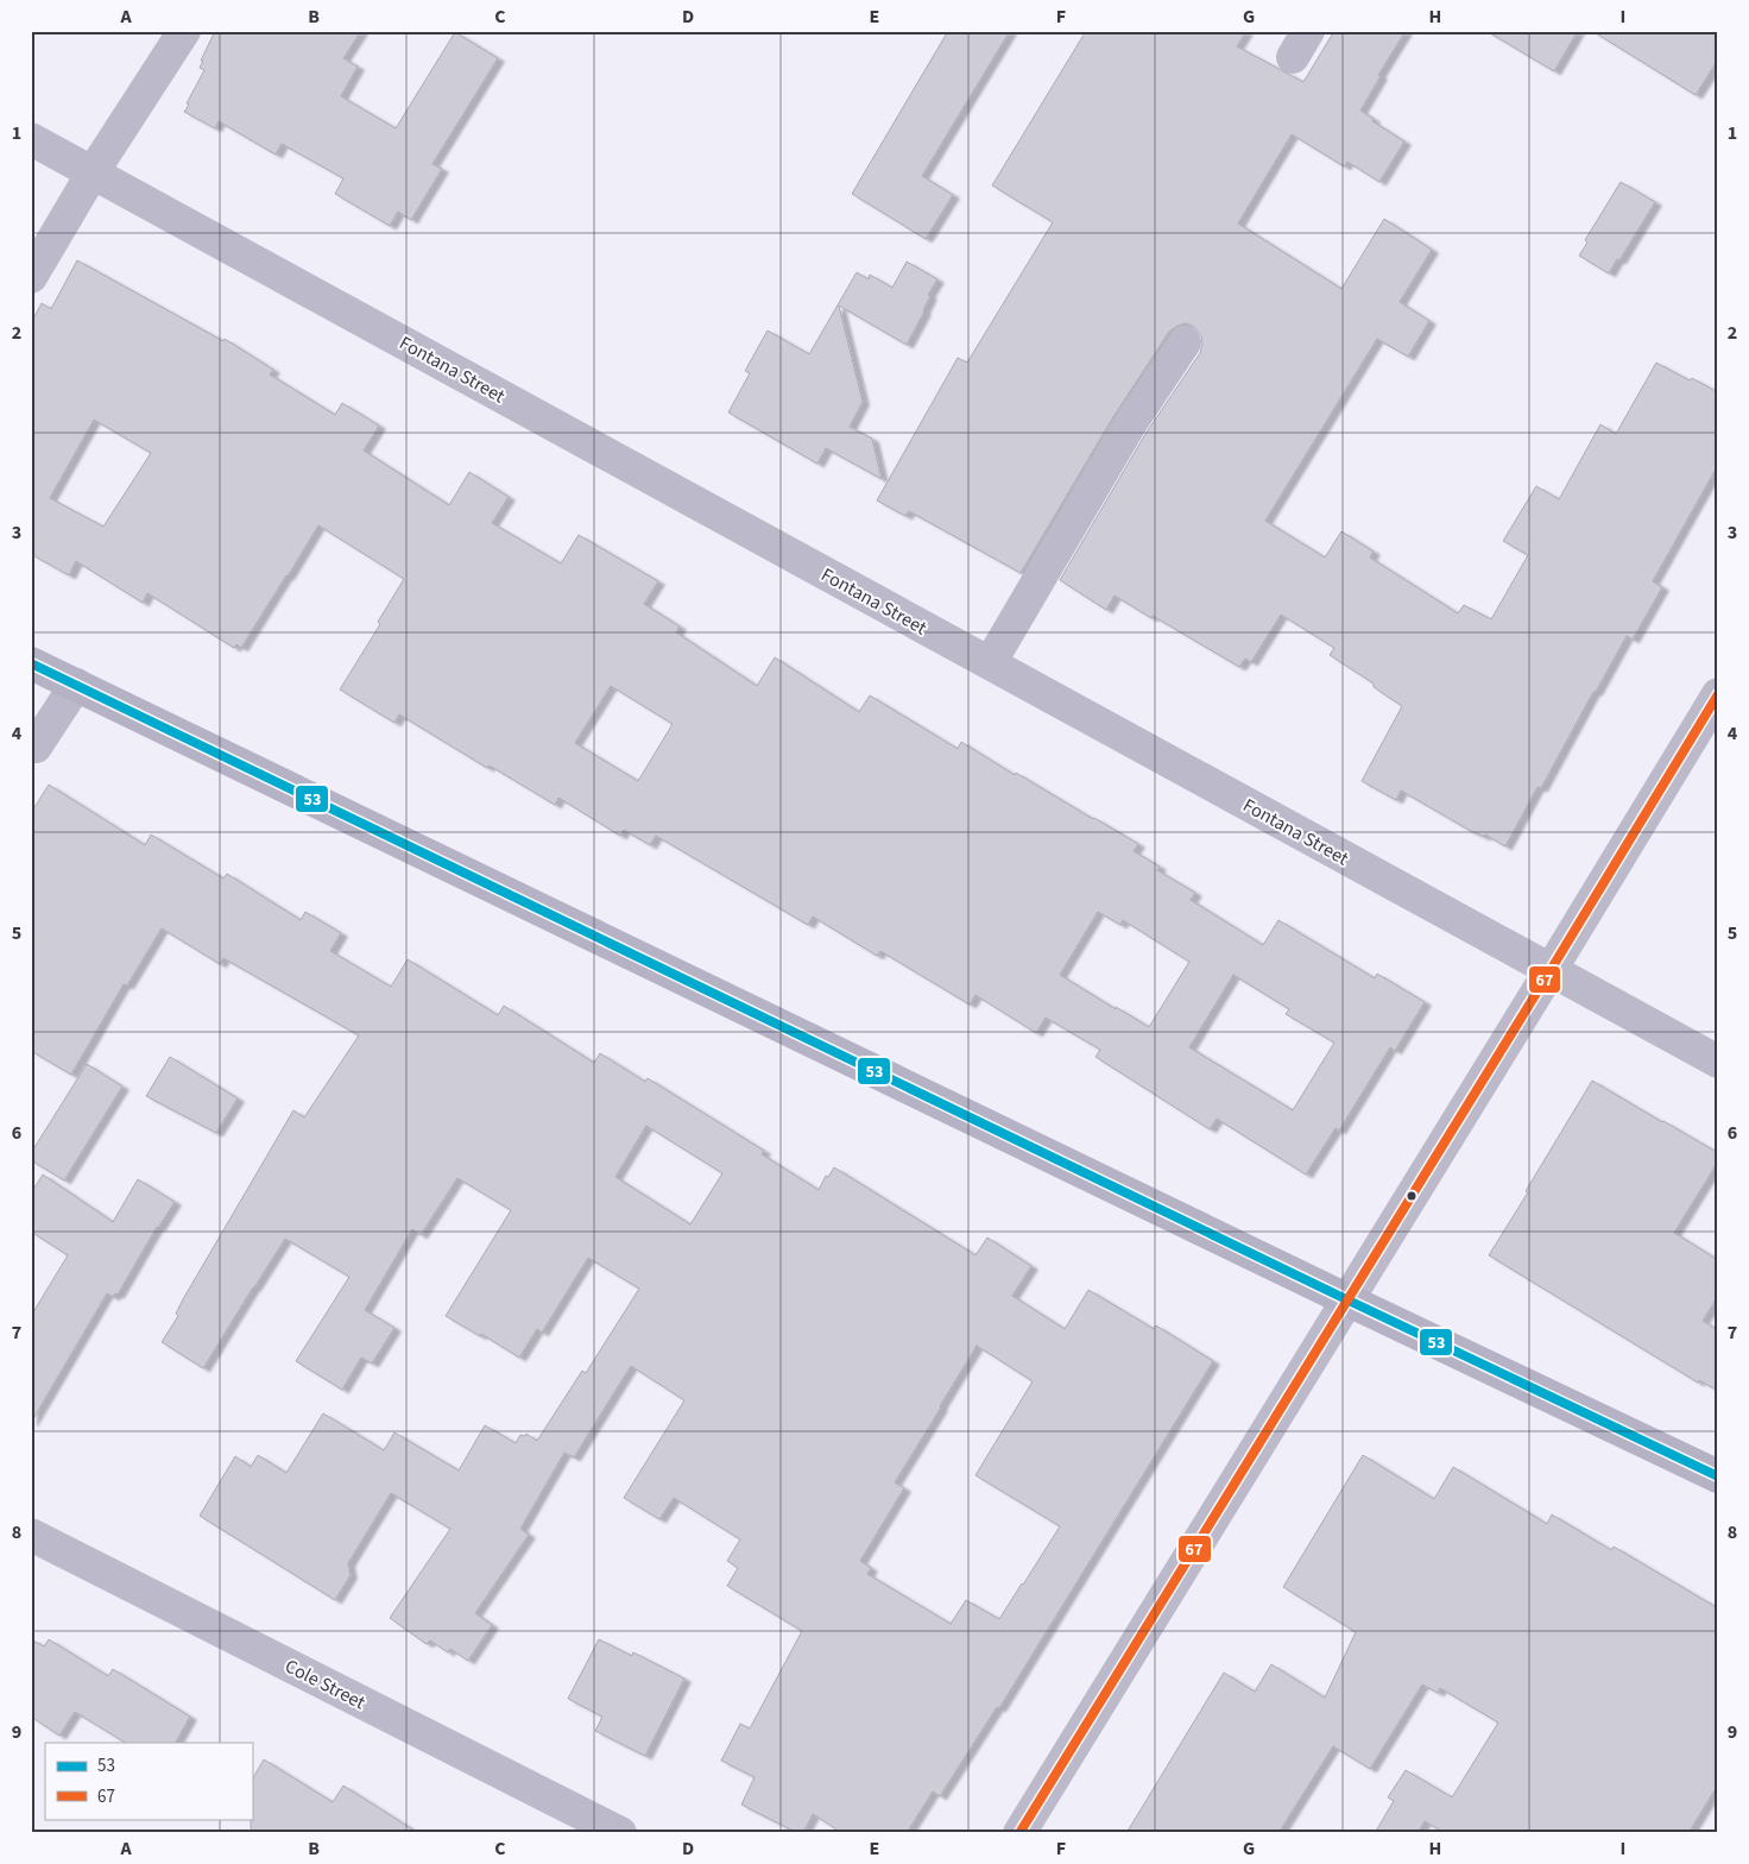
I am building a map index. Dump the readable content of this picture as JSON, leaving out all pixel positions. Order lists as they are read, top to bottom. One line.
{"streets":{"street":["Fontana Street","Cole Street"]},"lines":["transit line 53","transit line 67"],"legend":["53","67"],"grid":{"columns":["A","B","C","D","E","F","G","H","I"],"rows":["1","2","3","4","5","6","7","8","9"]}}
